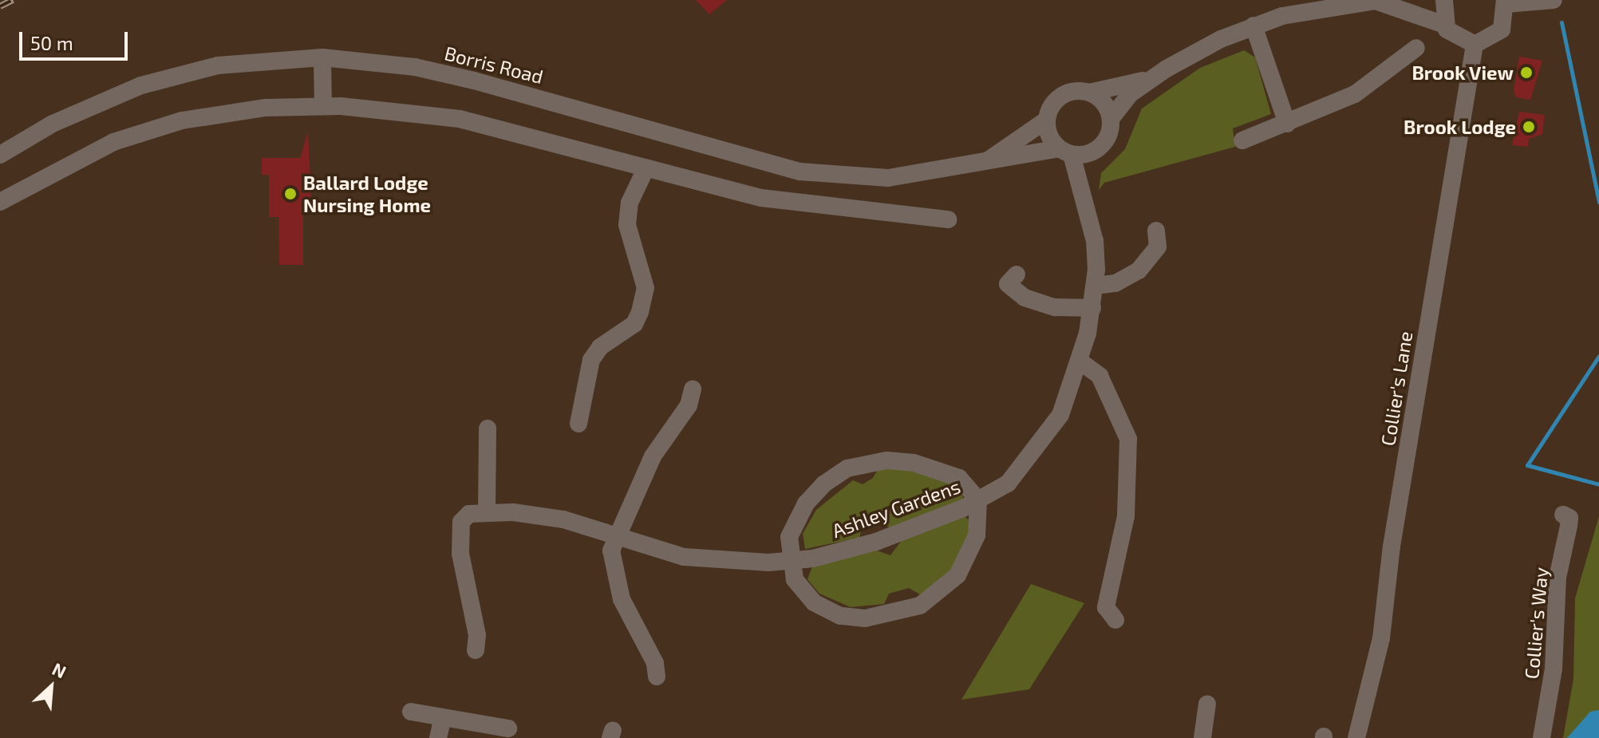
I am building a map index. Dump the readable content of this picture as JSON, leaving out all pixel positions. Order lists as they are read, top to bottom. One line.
{"streets":{"street":["Borris Road","Collier's Lane","Ashley Gardens","Collier's Way"]},"crossings":[["Borris Road","Ashley Gardens"]],"places":["Brook View","Brook Lodge","Ballard Lodge Nursing Home"],"scale_bar":"50 m","north":"top right"}
